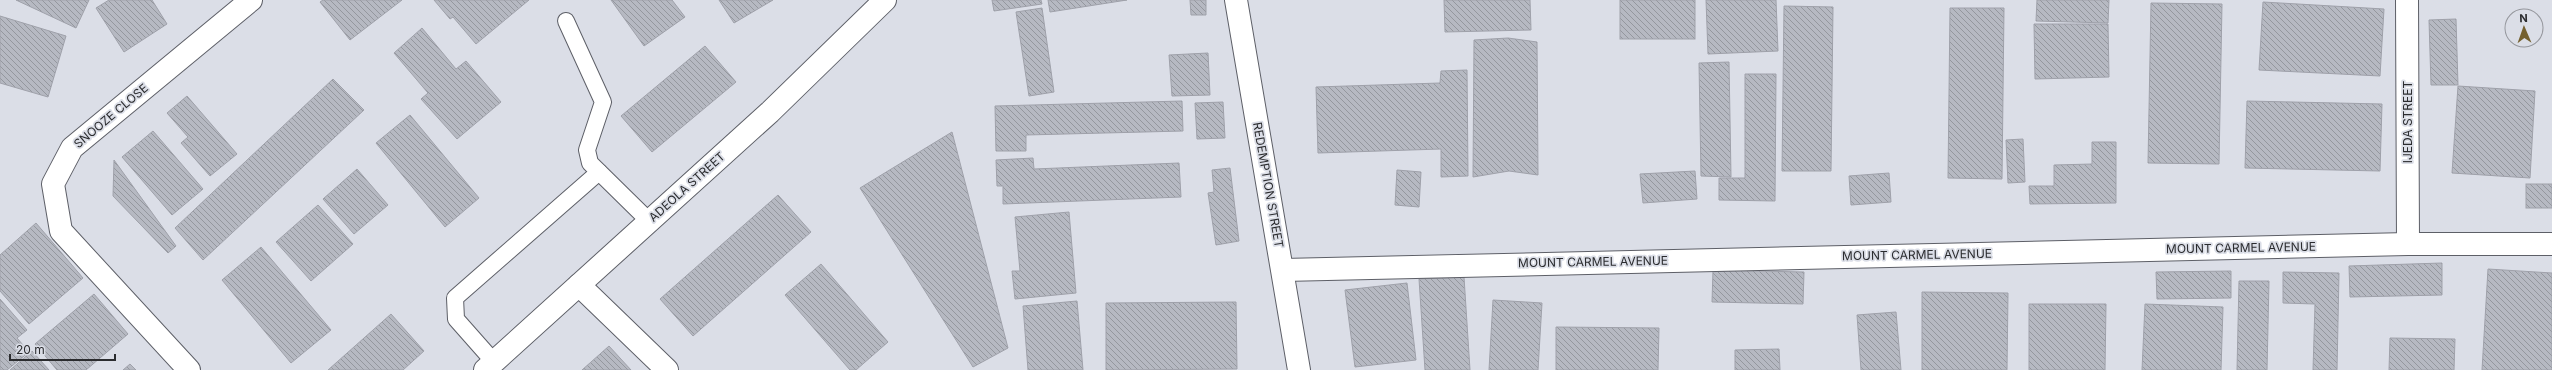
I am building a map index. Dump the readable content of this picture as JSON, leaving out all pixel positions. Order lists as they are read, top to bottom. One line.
{"streets":{"street":["SNOOZE CLOSE","IJEDA STREET","REDEMPTION STREET","ADEOLA STREET","MOUNT CARMEL AVENUE"]},"crossings":[["IJEDA STREET","MOUNT CARMEL AVENUE"],["REDEMPTION STREET","MOUNT CARMEL AVENUE"]],"scale_bar":"20 m","north":"top"}
